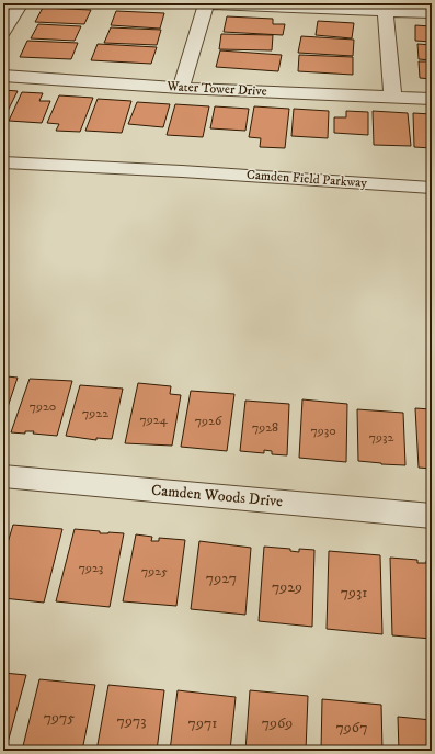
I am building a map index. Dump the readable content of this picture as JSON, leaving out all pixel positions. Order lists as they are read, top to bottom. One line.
{"streets":{"street":["Water Tower Drive","Camden Field Parkway","Camden Woods Drive"]},"house_numbers":["7920","7922","7924","7926","7928","7930","7932","7923","7925","7927","7929","7931","7975","7973","7971","7969","7967"]}
